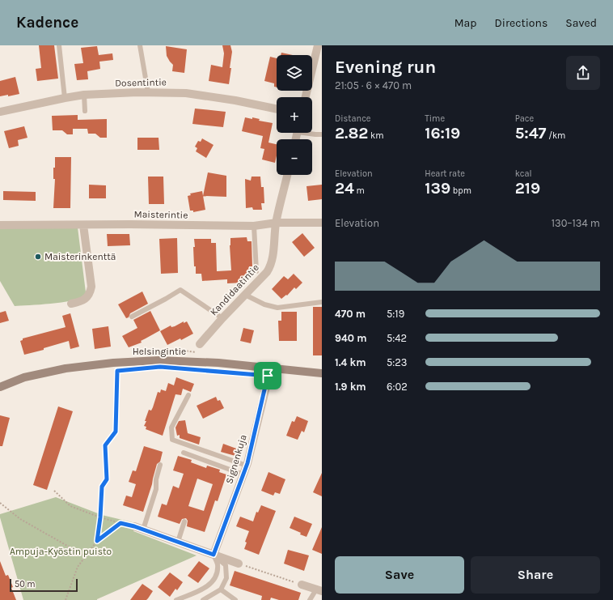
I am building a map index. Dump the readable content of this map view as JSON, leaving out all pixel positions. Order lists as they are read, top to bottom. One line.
{"streets":{"main road":["Helsingintie"],"street":["Dosentintie","Maisterintie","Kandidaatintie","Signenkuja"]},"crossings":[["Maisterintie","Kandidaatintie"],["Helsingintie","Signenkuja"]],"parks":["Ampuja-Kyöstin puisto"],"places":["Maisterinkenttä"],"scale_bar":"50 m","page":{"header":"Kadence","nav":["Map","Directions","Saved"],"heading":["Evening run","21:05 · 6 × 470 m"],"map_buttons":["+","−"],"stats":[["Distance","2.82 km"],["Time","16:19"],["Pace","5:47 /km"],["Elevation","24 m"],["Heart rate","139 bpm"],["kcal","219"]],"chart":["Elevation","130–134 m"],"list":[{"name":"470 m","note":"5:19"},{"name":"940 m","note":"5:42"},{"name":"1.4 km","note":"5:23"},{"name":"1.9 km","note":"6:02"}],"buttons":["Save","Share"],"scale":"50 m"}}
